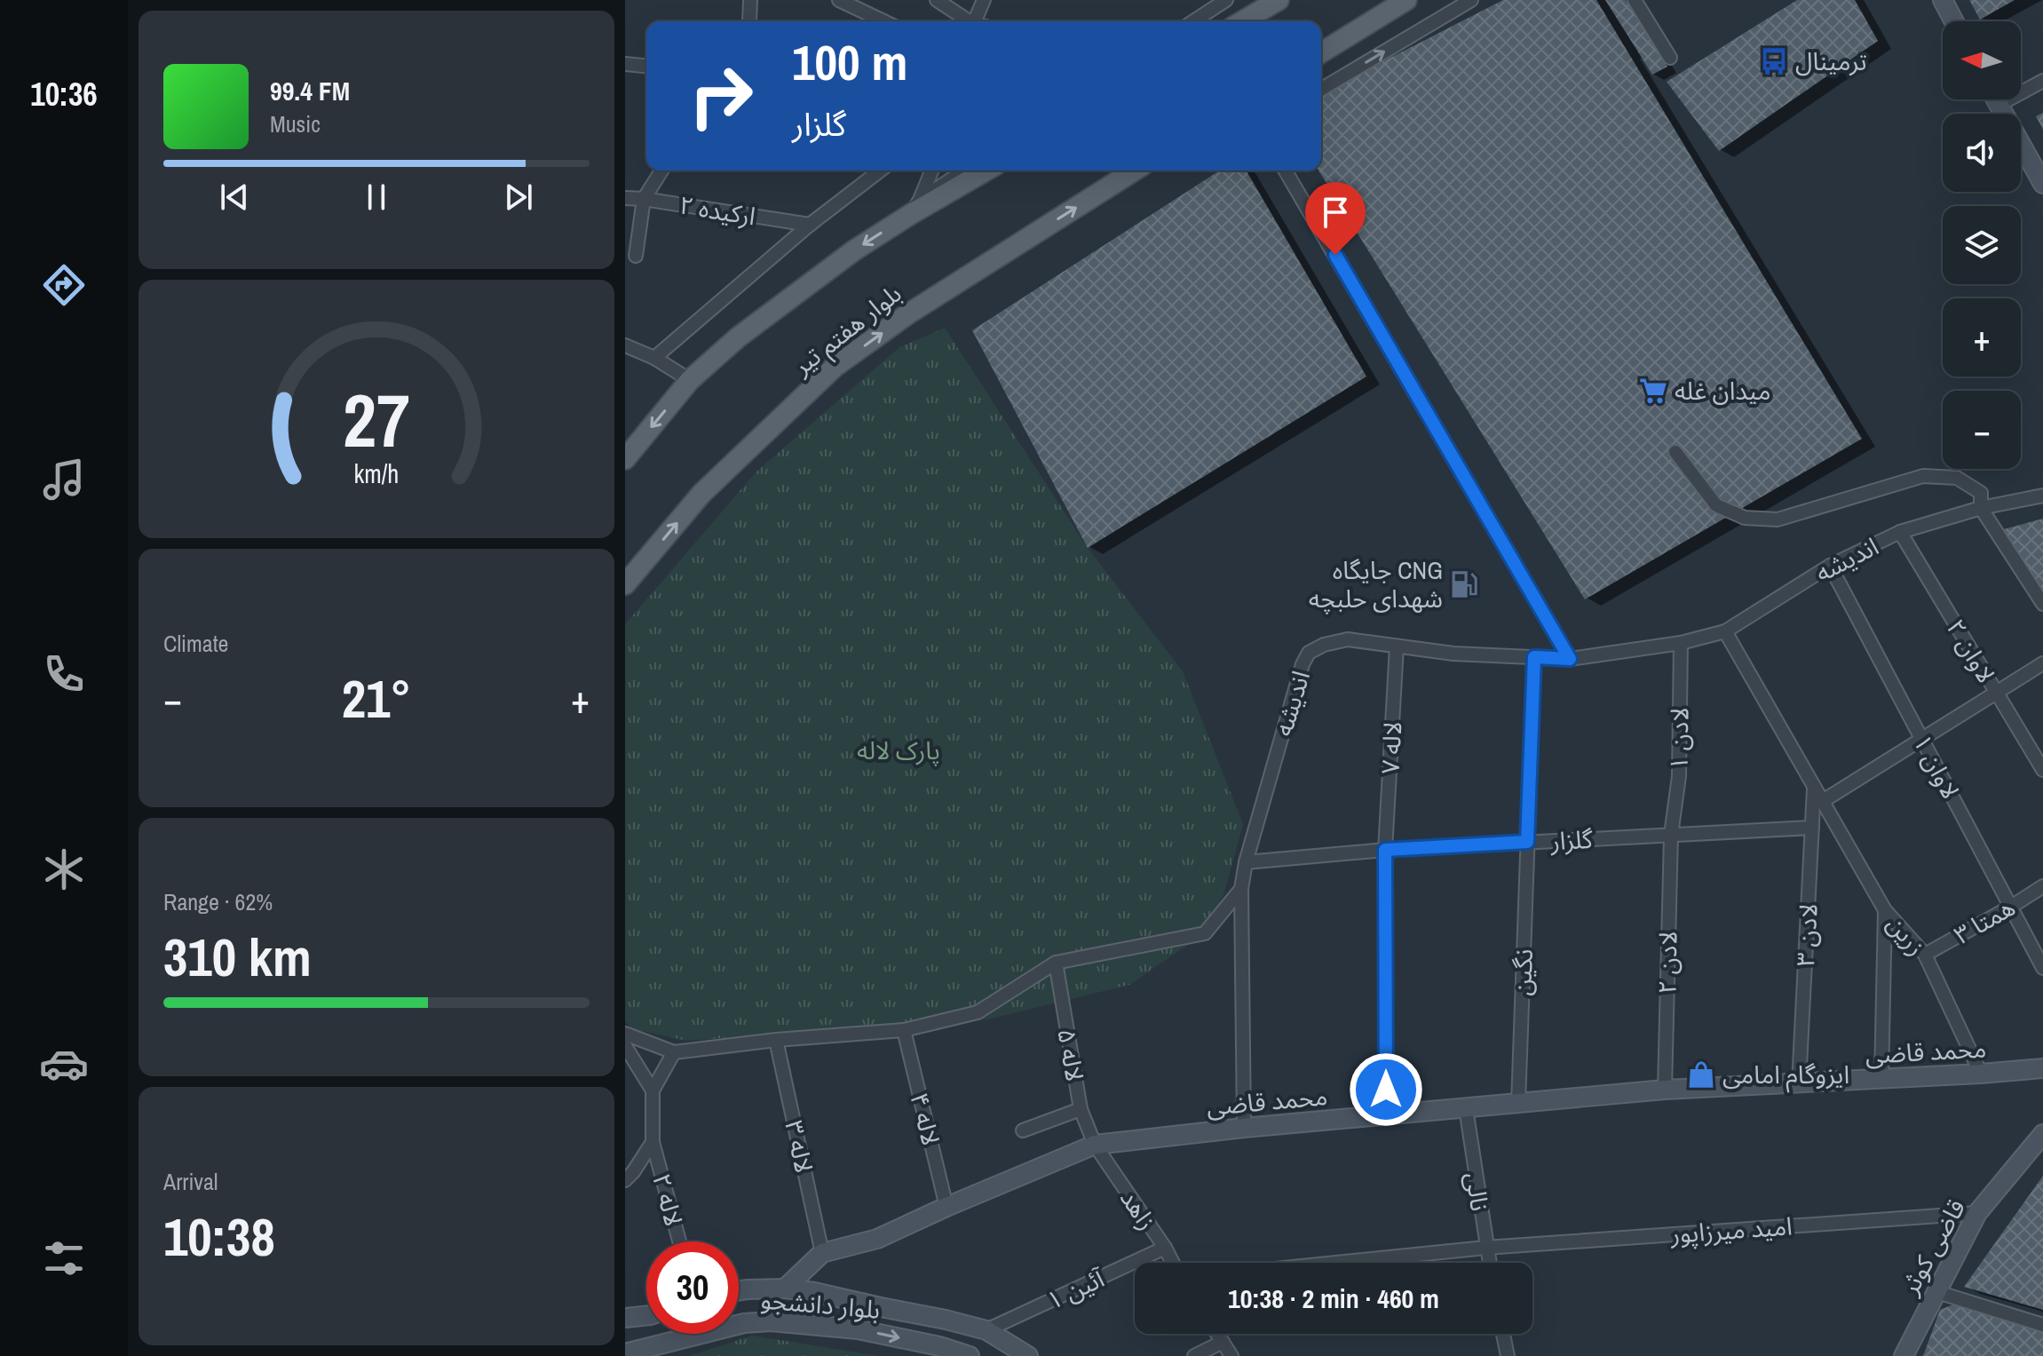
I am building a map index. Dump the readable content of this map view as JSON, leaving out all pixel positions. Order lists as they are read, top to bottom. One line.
{"streets":{"main road":["بلوار هفتم تیر"],"street":["ارکیده ۲","اندیشه","لاوان ۲","لادن ۱","لاله ۷","لاوان ۱","گلزار","همتا ۳","لادن ۳","زرین","لادن ۲","نگین","محمد قاضی","لاله ۵","لاله ۴","لاله ۳","نالی","لاله ۲","زاهد","امید میرزاپور","قاضی کوثر","آئین ۱","بلوار دانشجو"]},"crossings":[["اندیشه","لاوان ۲"],["اندیشه","لادن ۱"],["اندیشه","لاله ۷"],["اندیشه","لاوان ۱"],["اندیشه","گلزار"],["اندیشه","زرین"],["اندیشه","نگین"],["اندیشه","لاله ۵"],["اندیشه","لاله ۴"],["اندیشه","لاله ۳"],["لادن ۱","گلزار"],["لادن ۱","لادن ۲"],["لاله ۷","گلزار"],["لاله ۷","محمد قاضی"],["لاوان ۱","همتا ۳"],["گلزار","لادن ۳"],["گلزار","لادن ۲"],["گلزار","نگین"],["همتا ۳","زرین"],["لادن ۳","زرین"],["لادن ۳","محمد قاضی"],["زرین","محمد قاضی"],["لادن ۲","محمد قاضی"],["نگین","محمد قاضی"],["محمد قاضی","لاله ۵"],["محمد قاضی","لاله ۴"],["محمد قاضی","لاله ۳"],["محمد قاضی","نالی"],["محمد قاضی","زاهد"],["محمد قاضی","بلوار دانشجو"],["لاله ۵","زاهد"],["نالی","امید میرزاپور"],["زاهد","آئین ۱"],["امید میرزاپور","قاضی کوثر"],["آئین ۱","بلوار دانشجو"]],"parks":["پارک لاله"],"places":{"bus stop":["ترمینال"],"supermarket":["میدان غله"],"fuel station":["جایگاه CNG شهدای حلبچه"],"shop":["ایزوگام امامی"]},"north":"left","page":{"tabs":"10:36","map_buttons":["+","−"],"turn":["100 m","گلزار"],"song":["99.4 FM","Music"],"tile":["Climate",["Range · 62%","310 km"],["Arrival","10:38"]],"heat":["−","21°","+"],"limit":"30","trip":"10:38 · 2 min · 460 m","gauge":["27","km/h"]}}
